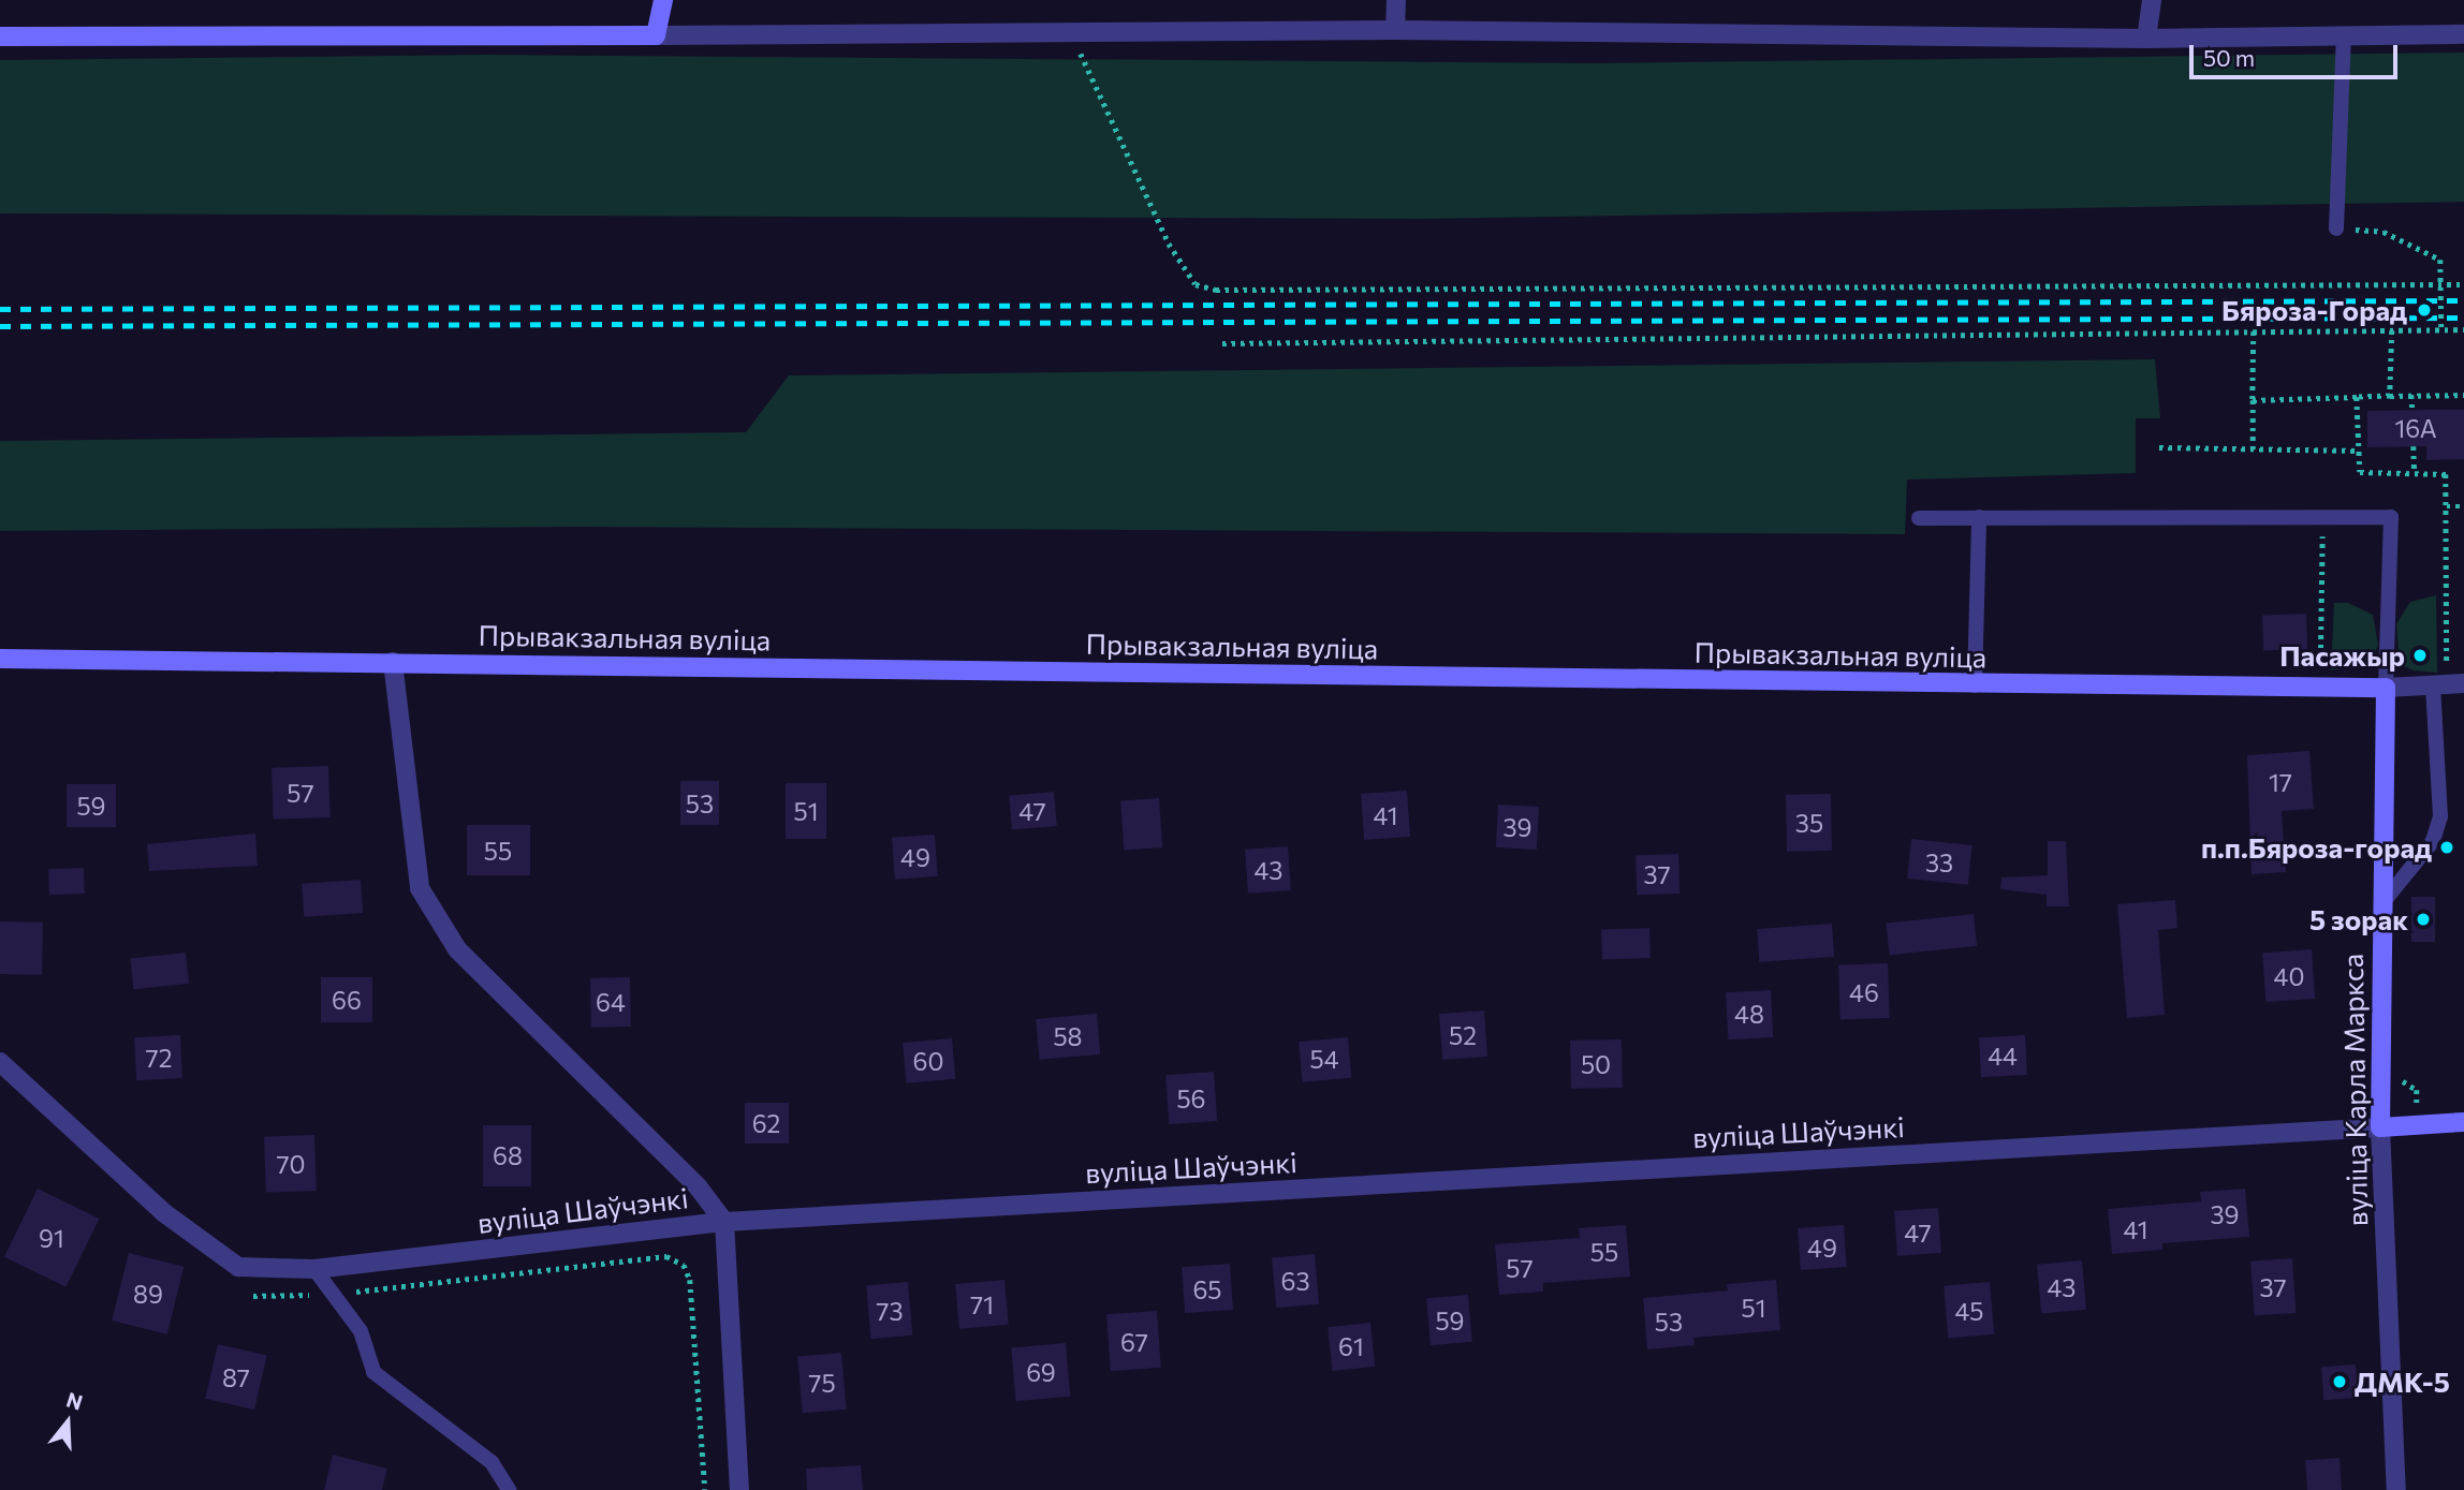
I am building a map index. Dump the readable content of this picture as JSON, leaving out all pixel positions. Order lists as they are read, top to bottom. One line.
{"streets":{"street":["Прывакзальная вуліца","вуліца Карла Маркса","вуліца Шаўчэнкі"]},"crossings":[["Прывакзальная вуліца","вуліца Карла Маркса"],["вуліца Карла Маркса","вуліца Шаўчэнкі"]],"places":["Бяроза-Горад","Пасажыр","п.п.Бяроза-горад","5 зорак","ДМК-5"],"house_numbers":["16А","17","57","53","59","51","47","41","35","39","55","49","33","43","37","40","46","66","64","48","52","58","44","72","54","60","50","56","62","68","70","39","41","47","91","49","55","57","63","43","37","65","89","71","51","73","45","59","53","67","61","69","87","75"],"scale_bar":"50 m","north":"top"}
